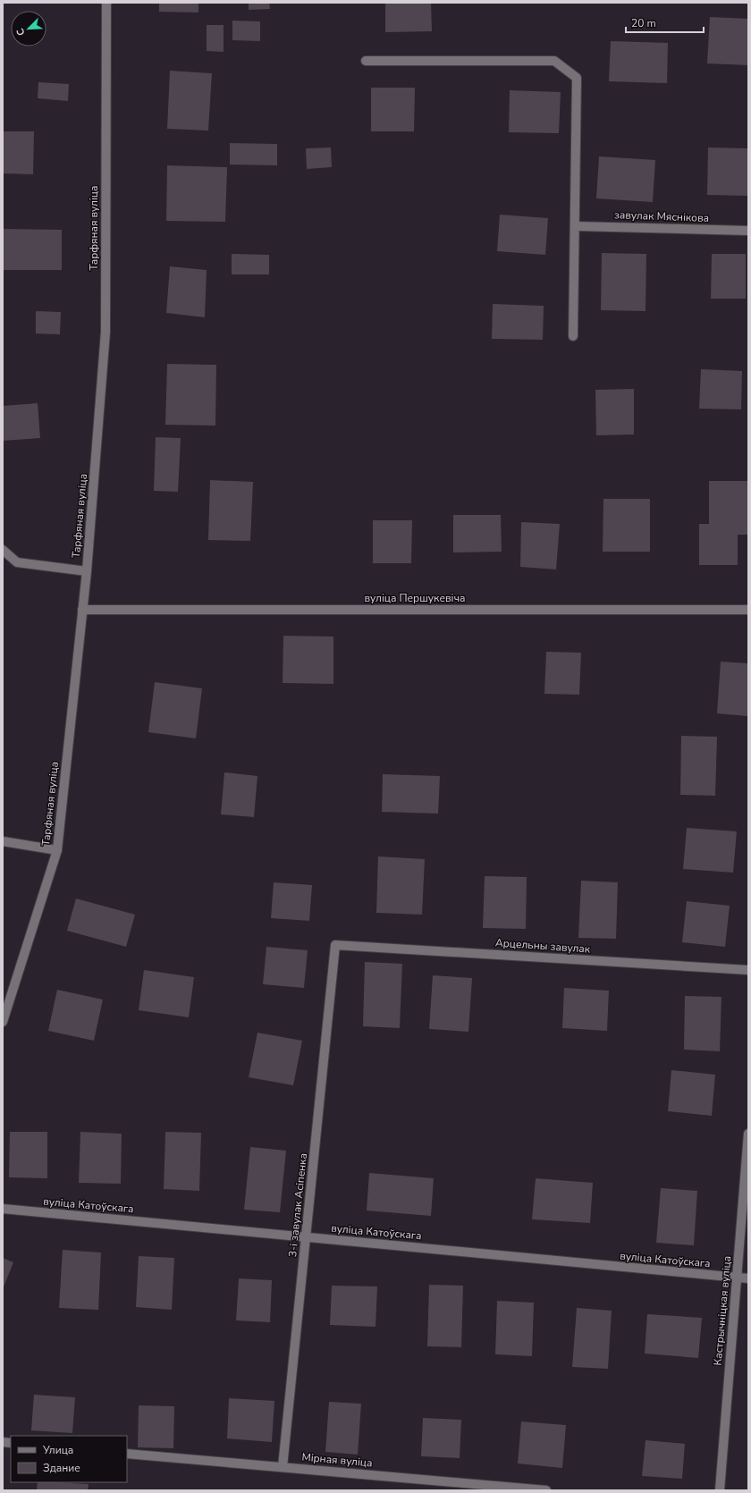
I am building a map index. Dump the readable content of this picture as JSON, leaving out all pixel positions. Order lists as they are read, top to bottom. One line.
{"streets":{"street":["завулак Мяснікова","Тарфяная вуліца","вуліца Першукевіча","Арцельны завулак","вуліца Катоўскага","3-і завулак Асіпенка","Кастрычніцкая вуліца","Мірная вуліца"]},"crossings":[["Тарфяная вуліца","вуліца Першукевіча"],["Арцельны завулак","3-і завулак Асіпенка"],["вуліца Катоўскага","3-і завулак Асіпенка"],["вуліца Катоўскага","Кастрычніцкая вуліца"],["3-і завулак Асіпенка","Мірная вуліца"]],"legend":["Улица","Здание"],"scale_bar":"20 m","north":"bottom left"}
